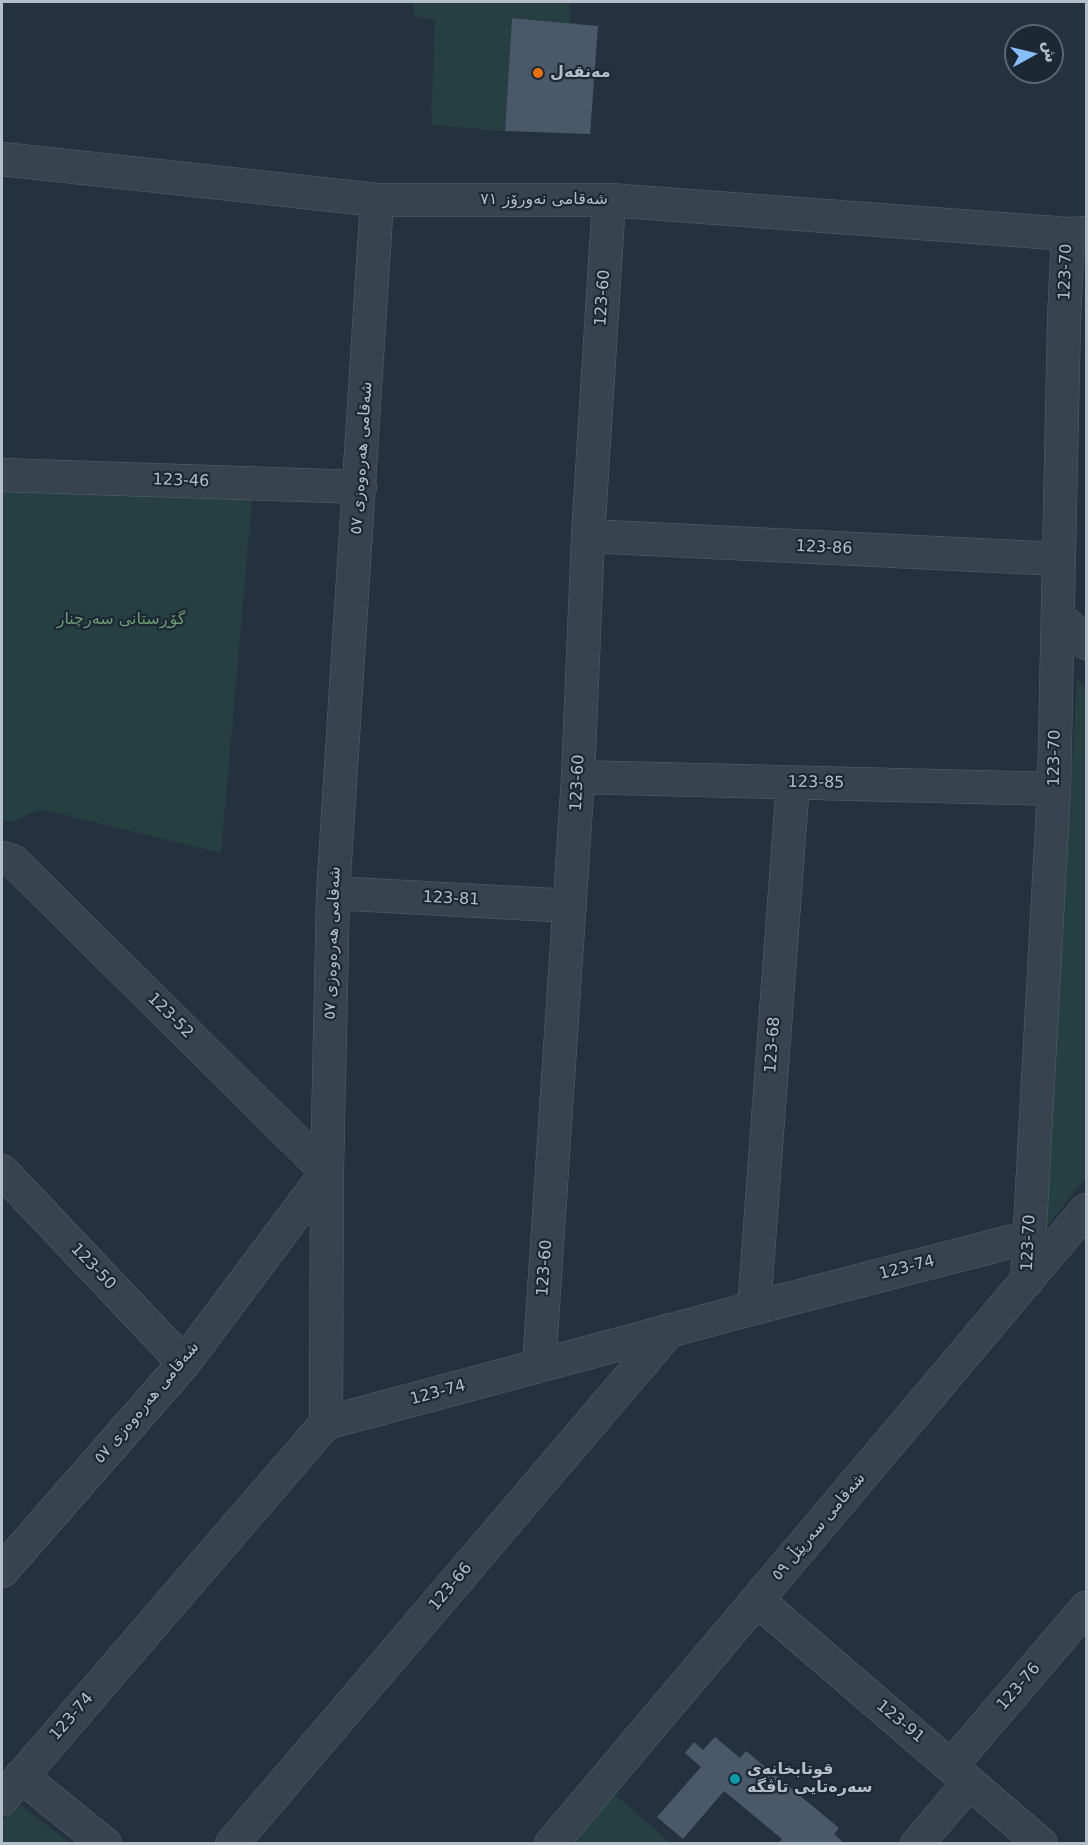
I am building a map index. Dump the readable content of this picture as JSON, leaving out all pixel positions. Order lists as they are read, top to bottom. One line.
{"streets":{"street":["شەقامی نەورۆز ٧١","123-70","123-60","شەقامی هەرەوەزی ٥٧","123-46","123-86","123-85","123-81","123-52","123-68","123-50","123-74","شەقامی سەرپێڵ ٥٩","123-66","123-76","123-91"]},"crossings":[["شەقامی نەورۆز ٧١","123-70"],["شەقامی نەورۆز ٧١","123-60"],["شەقامی نەورۆز ٧١","شەقامی هەرەوەزی ٥٧"],["123-70","123-86"],["123-70","123-85"],["123-70","123-74"],["123-70","شەقامی سەرپێڵ ٥٩"],["123-60","123-86"],["123-60","123-85"],["123-60","123-81"],["123-60","123-74"],["شەقامی هەرەوەزی ٥٧","123-46"],["شەقامی هەرەوەزی ٥٧","123-81"],["شەقامی هەرەوەزی ٥٧","123-52"],["شەقامی هەرەوەزی ٥٧","123-50"],["123-85","123-68"],["123-68","123-74"],["123-74","123-66"],["شەقامی سەرپێڵ ٥٩","123-91"],["123-76","123-91"]],"parks":["گۆڕستانی سەرچنار"],"places":["مەنقەل","قوتابخانەی سەرەتایی تاڤگە"],"north":"right"}
